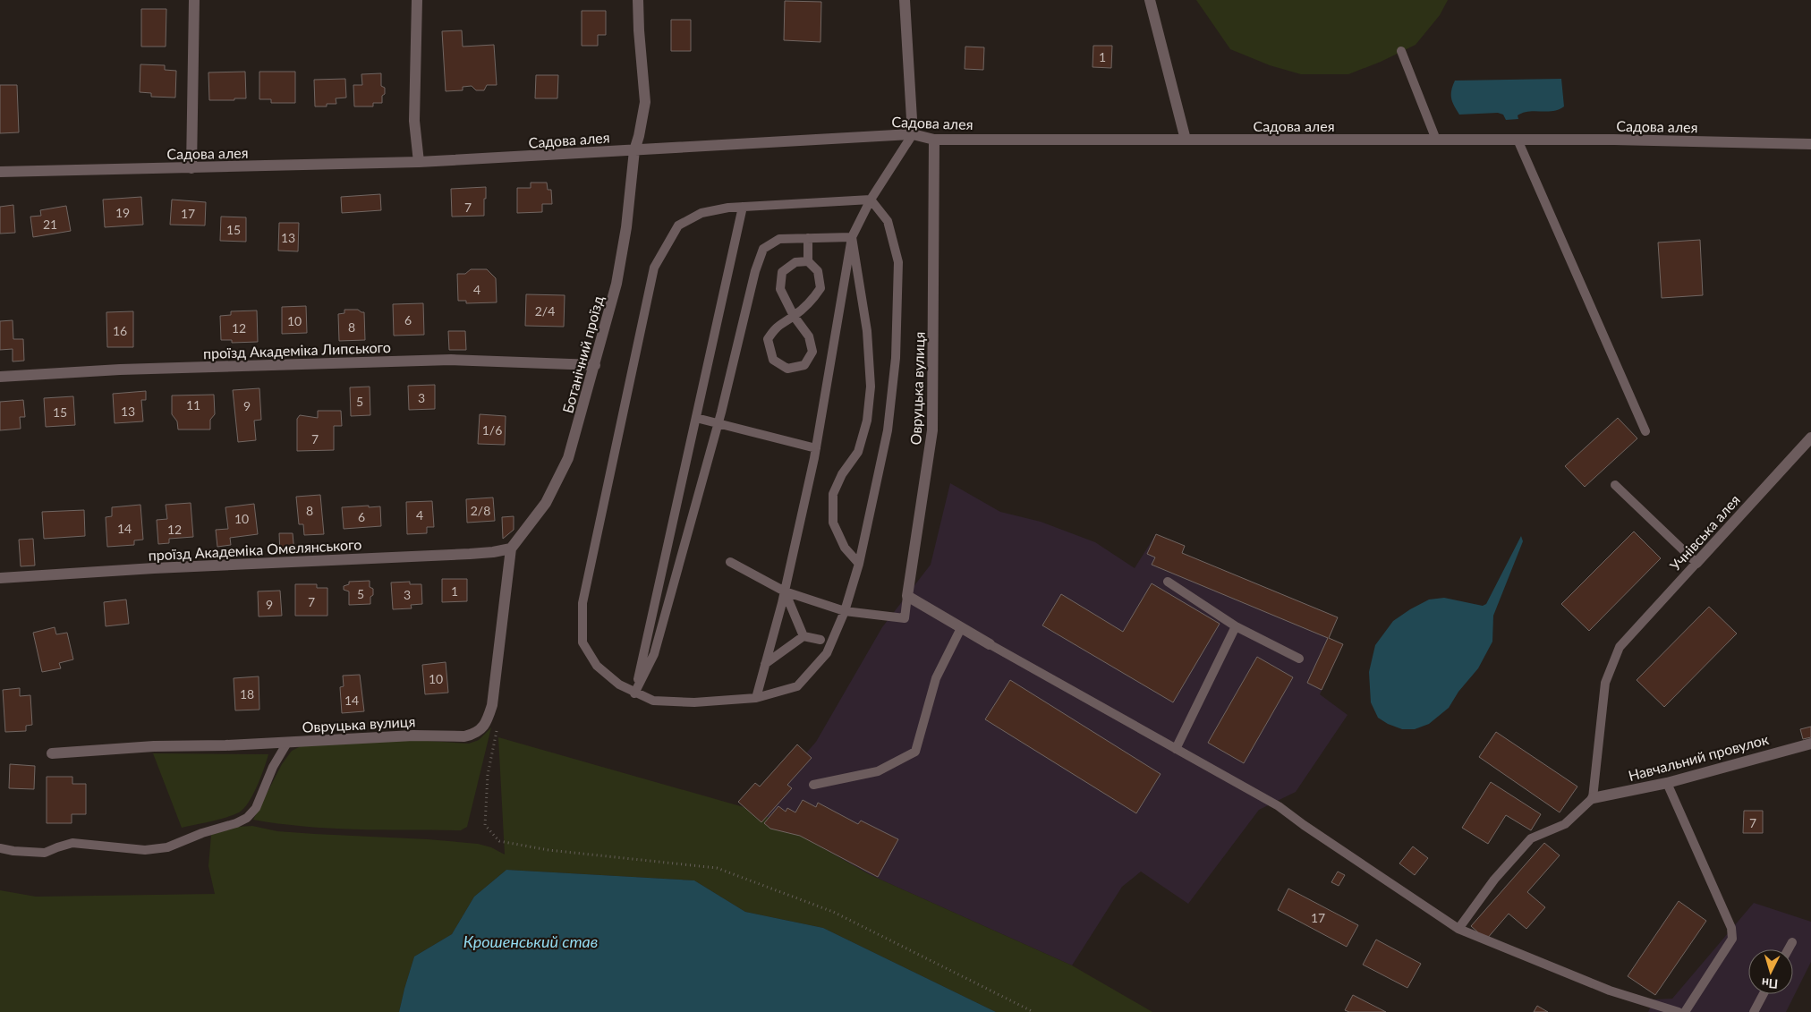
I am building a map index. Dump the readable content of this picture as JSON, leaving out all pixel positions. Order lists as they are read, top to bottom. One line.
{"streets":{"street":["Садова алея","проїзд Академіка Липського","Ботанічний проїзд","Овруцька вулиця","Учнівська алея","проїзд Академіка Омелянського","Навчальний провулок"]},"crossings":[["Садова алея","Ботанічний проїзд"],["Садова алея","Овруцька вулиця"],["проїзд Академіка Липського","Ботанічний проїзд"],["Ботанічний проїзд","Овруцька вулиця"],["Ботанічний проїзд","проїзд Академіка Омелянського"],["Овруцька вулиця","проїзд Академіка Омелянського"],["Учнівська алея","Навчальний провулок"]],"water":["Крошенський став"],"house_numbers":["1","7","19","17","21","15","13","4","2/4","6","10","8","12","16","3","5","11","9","13","15","1/6","7","8","2/8","4","6","10","14","12","1","5","3","7","9","10","18","14","7","17"],"north":"bottom"}
